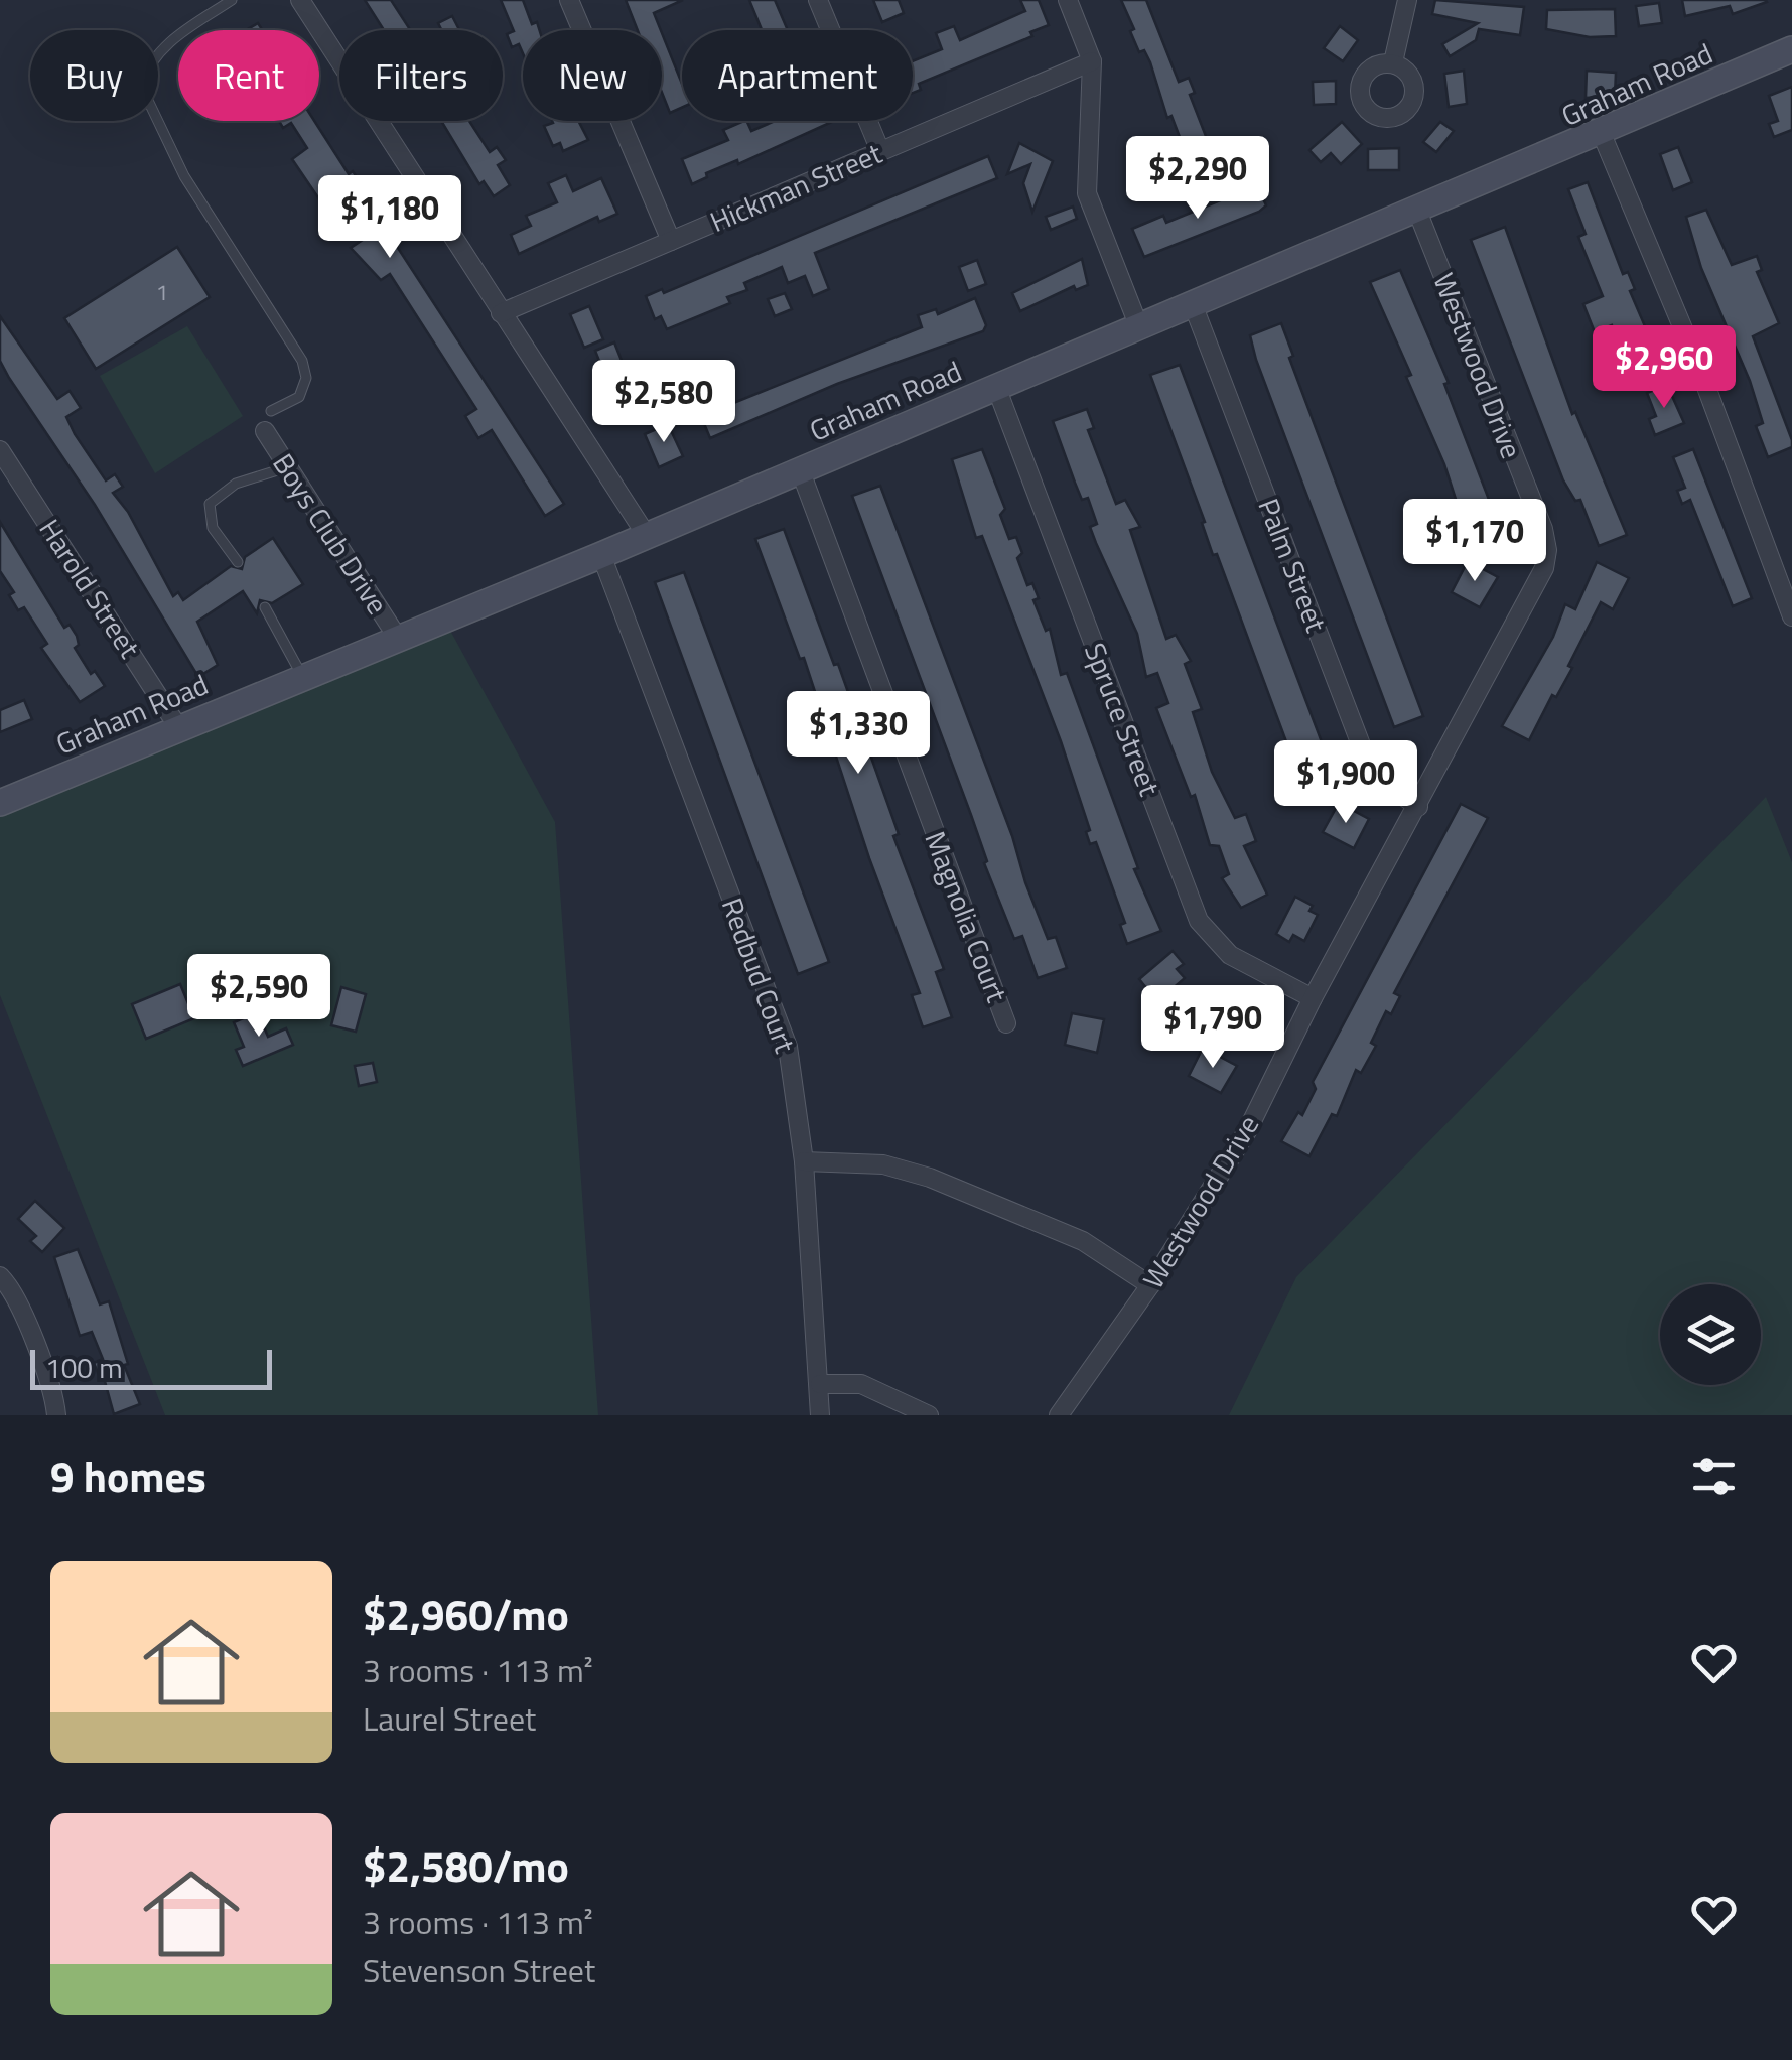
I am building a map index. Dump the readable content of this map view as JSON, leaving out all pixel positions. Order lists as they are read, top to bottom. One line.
{"streets":{"main road":["Graham Road"],"street":["Hickman Street","Westwood Drive","Boys Club Drive","Palm Street","Harold Street","Spruce Street","Magnolia Court","Redbud Court"]},"crossings":[["Graham Road","Westwood Drive"],["Graham Road","Boys Club Drive"],["Graham Road","Palm Street"],["Graham Road","Harold Street"],["Graham Road","Spruce Street"],["Graham Road","Magnolia Court"],["Graham Road","Redbud Court"],["Westwood Drive","Palm Street"],["Westwood Drive","Spruce Street"]],"house_numbers":["1"],"scale_bar":"100 m","page":{"chip":["Buy","Rent","Filters","New","Apartment"],"price":["$2,290","$1,180","$2,960","$2,580","$1,170","$1,330","$1,900","$2,590","$1,790"],"scale":"100 m","heading":"9 homes","list":[{"name":"$2,960/mo","note":"3 rooms · 113 m² · Laurel Street"},{"name":"$2,580/mo","note":"3 rooms · 113 m² · Stevenson Street"}]}}
